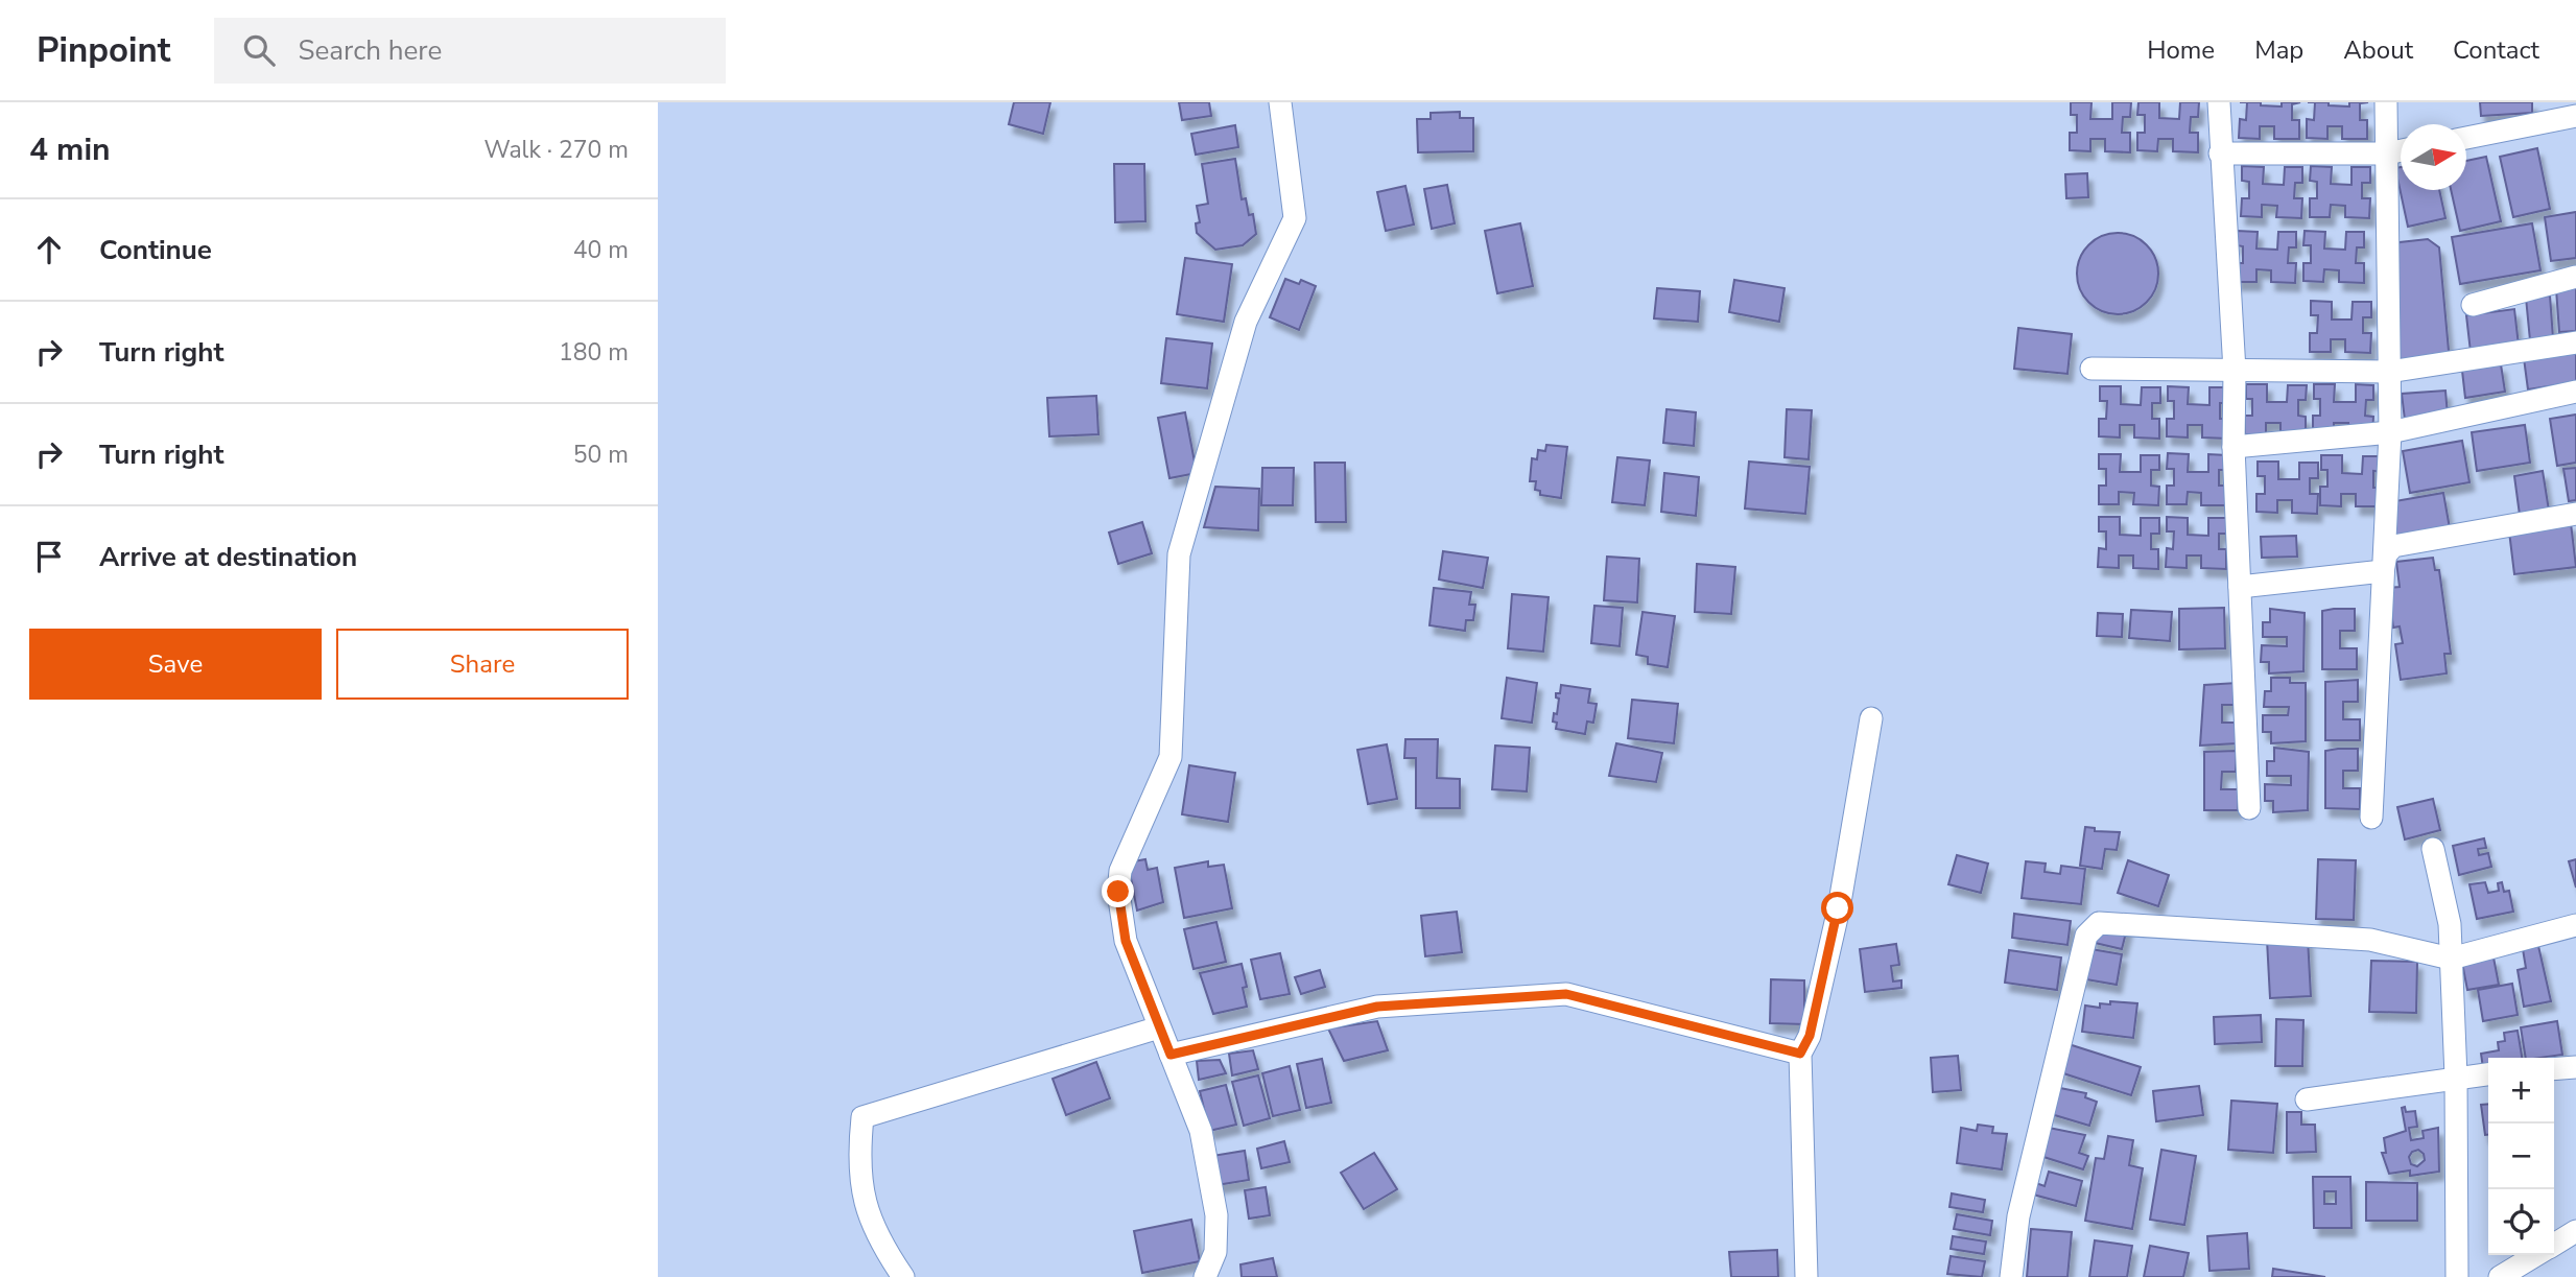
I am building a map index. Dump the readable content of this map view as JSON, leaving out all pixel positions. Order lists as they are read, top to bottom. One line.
{"north":"right","page":{"header":"Pinpoint","search":"Search here","nav":["Home","Map","About","Contact"],"heading":["4 min","Walk · 270 m"],"list":[["Continue","40 m"],["Turn right","180 m"],["Turn right","50 m"],"Arrive at destination"],"buttons":["Save","Share"],"map_buttons":["+","−"]}}
